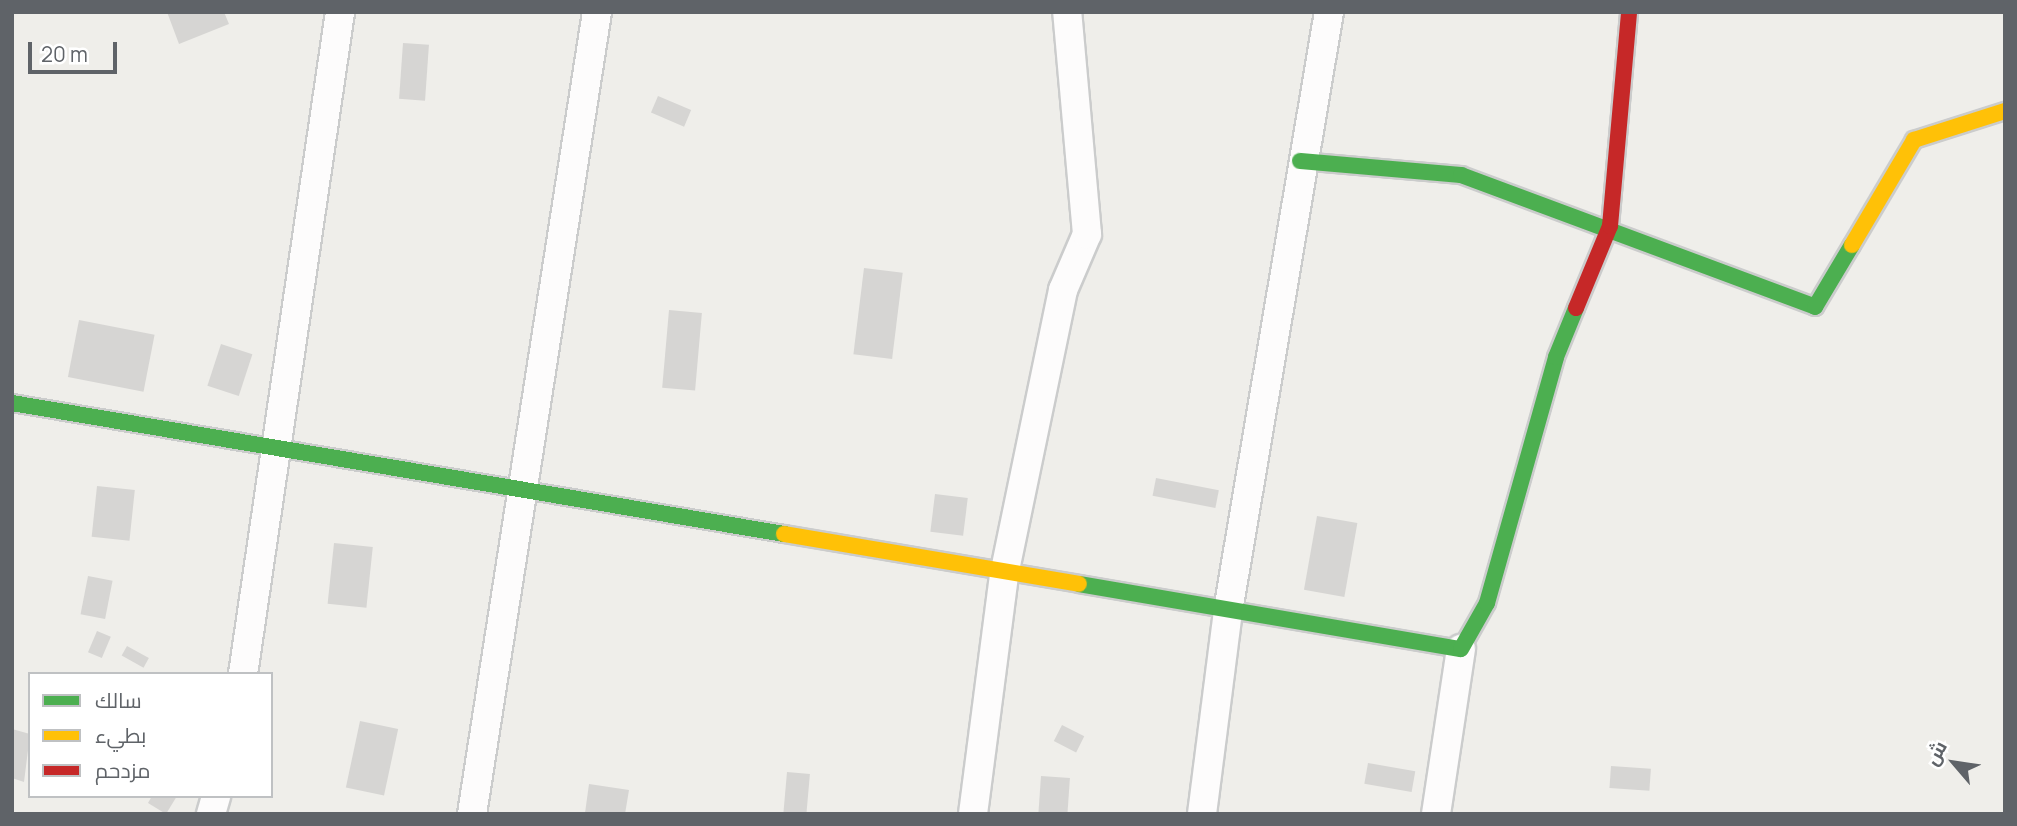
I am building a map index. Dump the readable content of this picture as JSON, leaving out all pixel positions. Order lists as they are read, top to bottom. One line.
{"legend":["سالك","بطيء","مزدحم"],"scale_bar":"20 m","north":"top left"}
